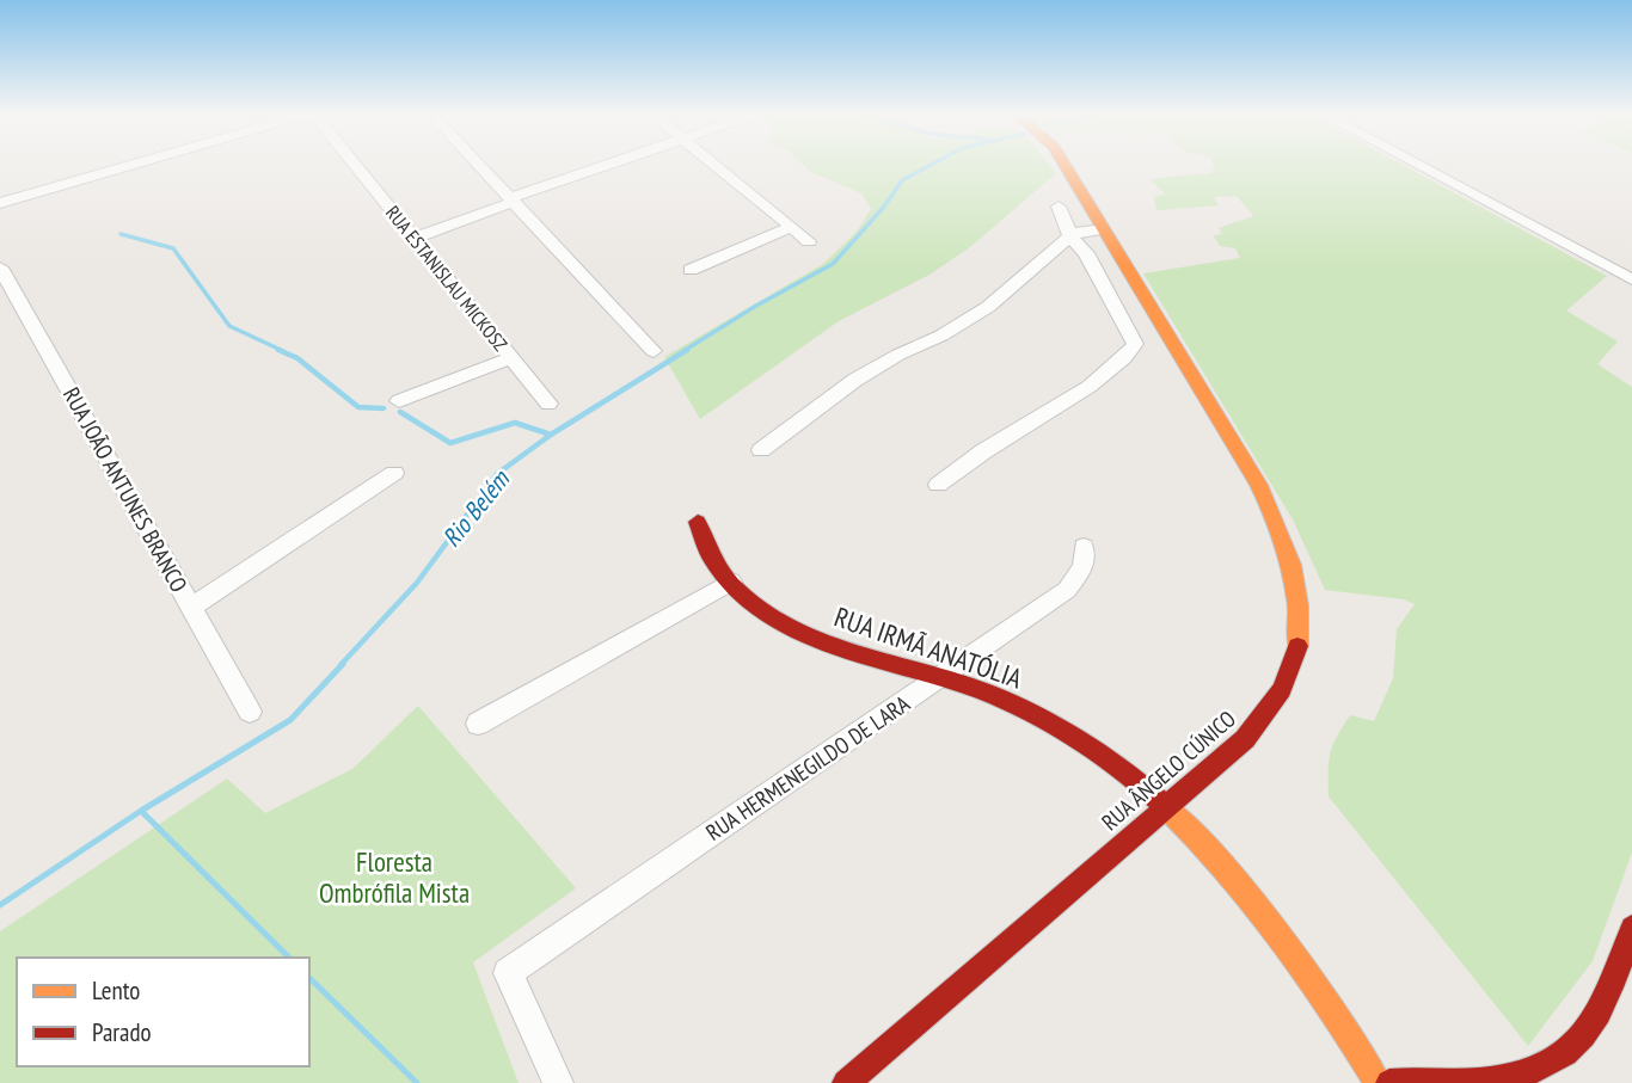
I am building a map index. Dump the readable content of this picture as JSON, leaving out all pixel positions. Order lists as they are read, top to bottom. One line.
{"streets":{"street":["RUA ESTANISLAU MICKOSZ","RUA JOÃO ANTUNES BRANCO","RUA IRMÃ ANATÓLIA","RUA HERMENEGILDO DE LARA","RUA ÂNGELO CÚNICO"]},"crossings":[["RUA IRMÃ ANATÓLIA","RUA HERMENEGILDO DE LARA"],["RUA IRMÃ ANATÓLIA","RUA ÂNGELO CÚNICO"]],"water":["Rio Belém"],"parks":["Floresta Ombrófila Mista"],"legend":["Lento","Parado"]}
